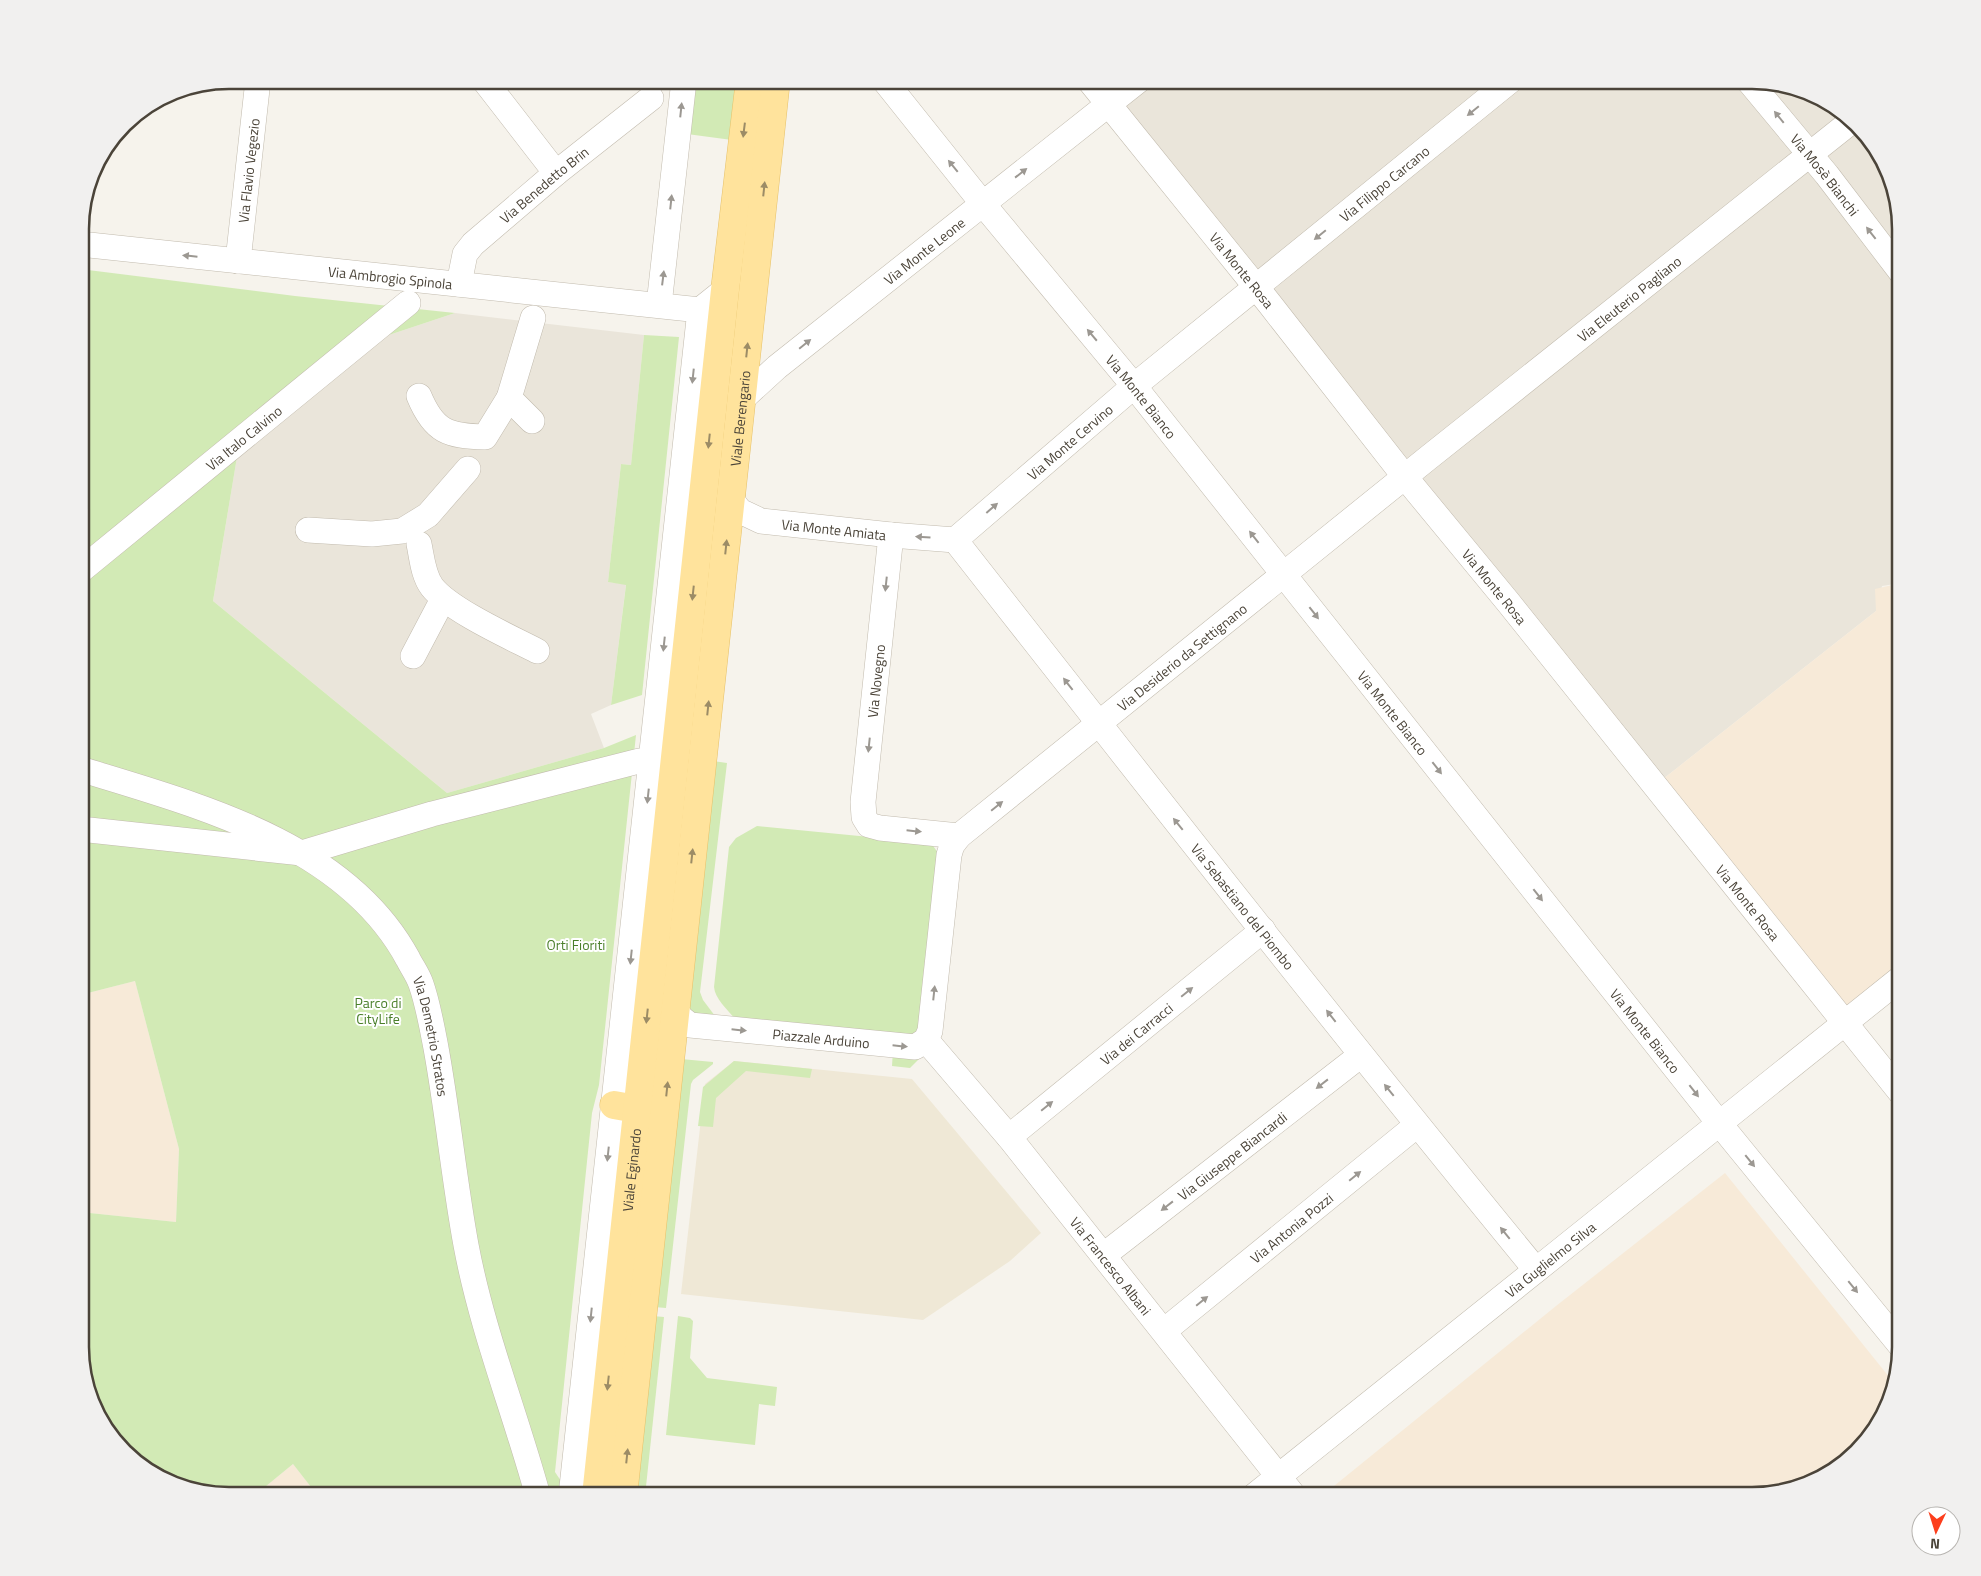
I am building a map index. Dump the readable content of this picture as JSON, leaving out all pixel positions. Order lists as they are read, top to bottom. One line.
{"streets":{"main road":["Viale Berengario","Viale Eginardo"],"street":["Via Flavio Vegezio","Via Mosè Bianchi","Via Filippo Carcano","Via Benedetto Brin","Via Monte Leone","Via Monte Rosa","Via Ambrogio Spinola","Via Eleuterio Pagliano","Via Monte Bianco","Via Italo Calvino","Via Monte Cervino","Via Monte Amiata","Via Desiderio da Settignano","Via Novegno","Via Sebastiano del Piombo","Via dei Carracci","Via Demetrio Stratos","Piazzale Arduino","Via Giuseppe Biancardi","Via Antonia Pozzi","Via Guglielmo Silva","Via Francesco Albani"]},"crossings":[["Via Flavio Vegezio","Via Ambrogio Spinola"],["Via Mosè Bianchi","Via Eleuterio Pagliano"],["Via Filippo Carcano","Via Monte Rosa"],["Via Filippo Carcano","Via Monte Cervino"],["Via Benedetto Brin","Via Ambrogio Spinola"],["Via Monte Leone","Via Monte Rosa"],["Via Monte Leone","Via Monte Bianco"],["Via Monte Leone","Viale Berengario"],["Via Monte Rosa","Via Eleuterio Pagliano"],["Via Monte Rosa","Via Monte Cervino"],["Via Monte Rosa","Via Desiderio da Settignano"],["Via Monte Rosa","Via Guglielmo Silva"],["Via Ambrogio Spinola","Viale Eginardo"],["Via Eleuterio Pagliano","Via Desiderio da Settignano"],["Via Monte Bianco","Via Monte Cervino"],["Via Monte Bianco","Via Desiderio da Settignano"],["Via Monte Bianco","Via Guglielmo Silva"],["Viale Berengario","Via Monte Amiata"],["Viale Berengario","Piazzale Arduino"],["Viale Berengario","Viale Eginardo"],["Via Monte Cervino","Via Monte Amiata"],["Via Monte Cervino","Via Sebastiano del Piombo"],["Via Monte Amiata","Via Novegno"],["Via Monte Amiata","Via Sebastiano del Piombo"],["Via Desiderio da Settignano","Via Novegno"],["Via Desiderio da Settignano","Via Sebastiano del Piombo"],["Via Sebastiano del Piombo","Via dei Carracci"],["Via Sebastiano del Piombo","Via Giuseppe Biancardi"],["Via Sebastiano del Piombo","Via Antonia Pozzi"],["Via Sebastiano del Piombo","Via Guglielmo Silva"],["Via dei Carracci","Via Francesco Albani"],["Piazzale Arduino","Viale Eginardo"],["Piazzale Arduino","Via Francesco Albani"],["Via Giuseppe Biancardi","Via Francesco Albani"],["Via Antonia Pozzi","Via Francesco Albani"],["Via Guglielmo Silva","Via Francesco Albani"]],"one_way":["Via Mosè Bianchi","Via Filippo Carcano","Via Monte Leone","Via Monte Cervino","Via Sebastiano del Piombo","Via dei Carracci","Piazzale Arduino","Via Giuseppe Biancardi","Via Antonia Pozzi"],"parks":["Orti Fioriti","Parco di CityLife"],"north":"bottom"}
